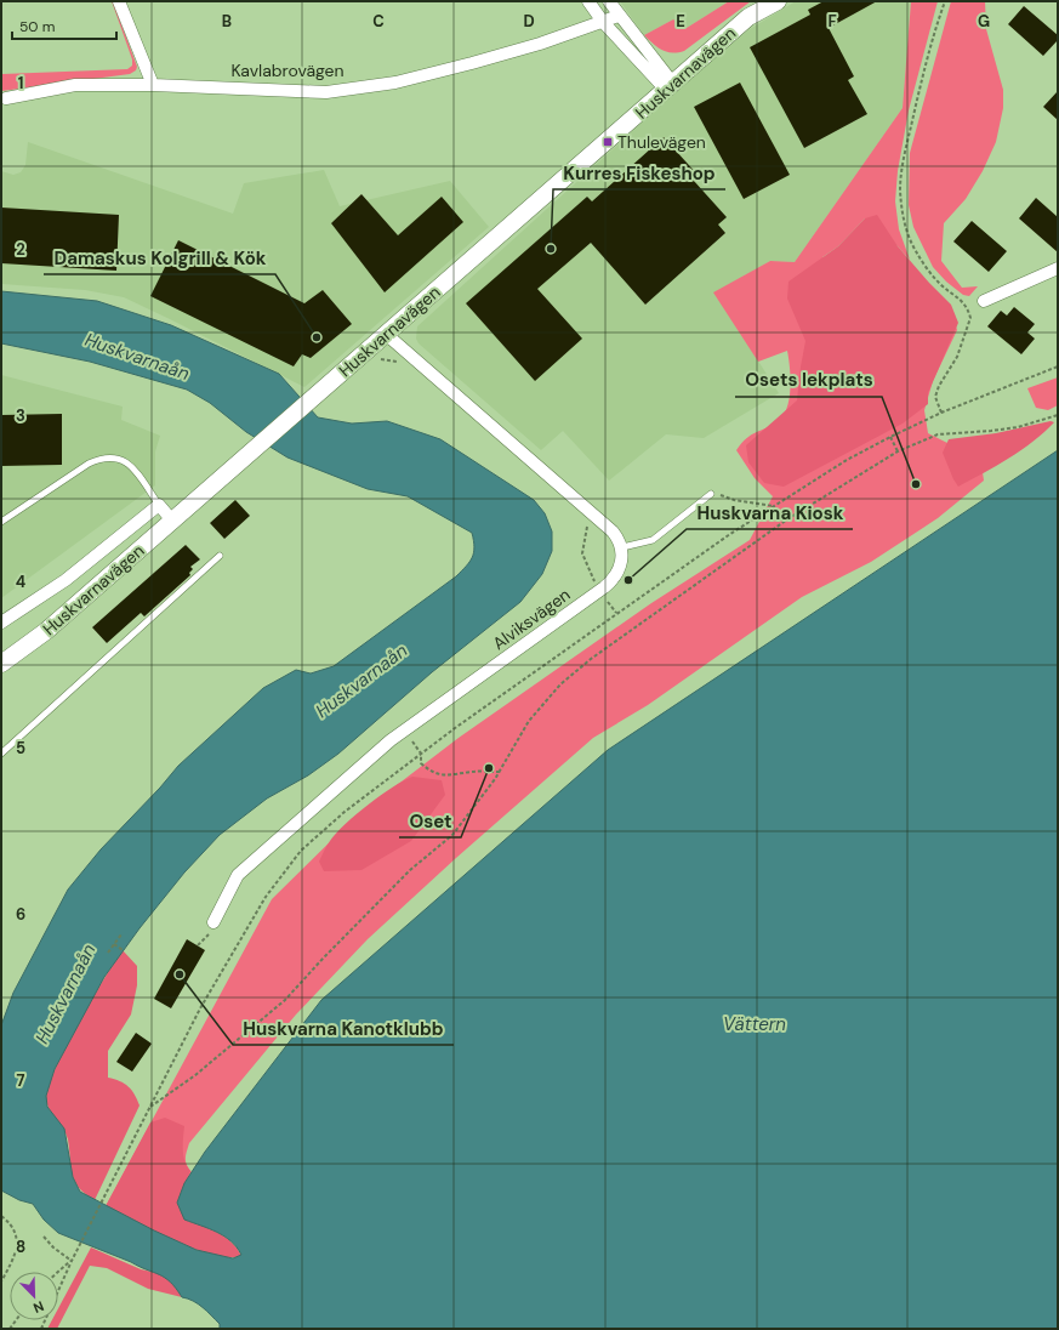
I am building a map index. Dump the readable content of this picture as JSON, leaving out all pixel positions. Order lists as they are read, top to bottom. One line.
{"streets":{"street":["Kavlabrovägen","Huskvarnavägen","Alviksvägen"]},"water":["Huskvarnaån","Vättern"],"places":{"transit":["Thulevägen"],"other":["Kurres Fiskeshop","Damaskus Kolgrill & Kök","Osets lekplats","Huskvarna Kiosk","Oset","Huskvarna Kanotklubb"]},"scale_bar":"50 m","north":"bottom right","grid":{"columns":["B","C","D","E","F","G"],"rows":["1","2","3","4","5","6","7","8"]}}
